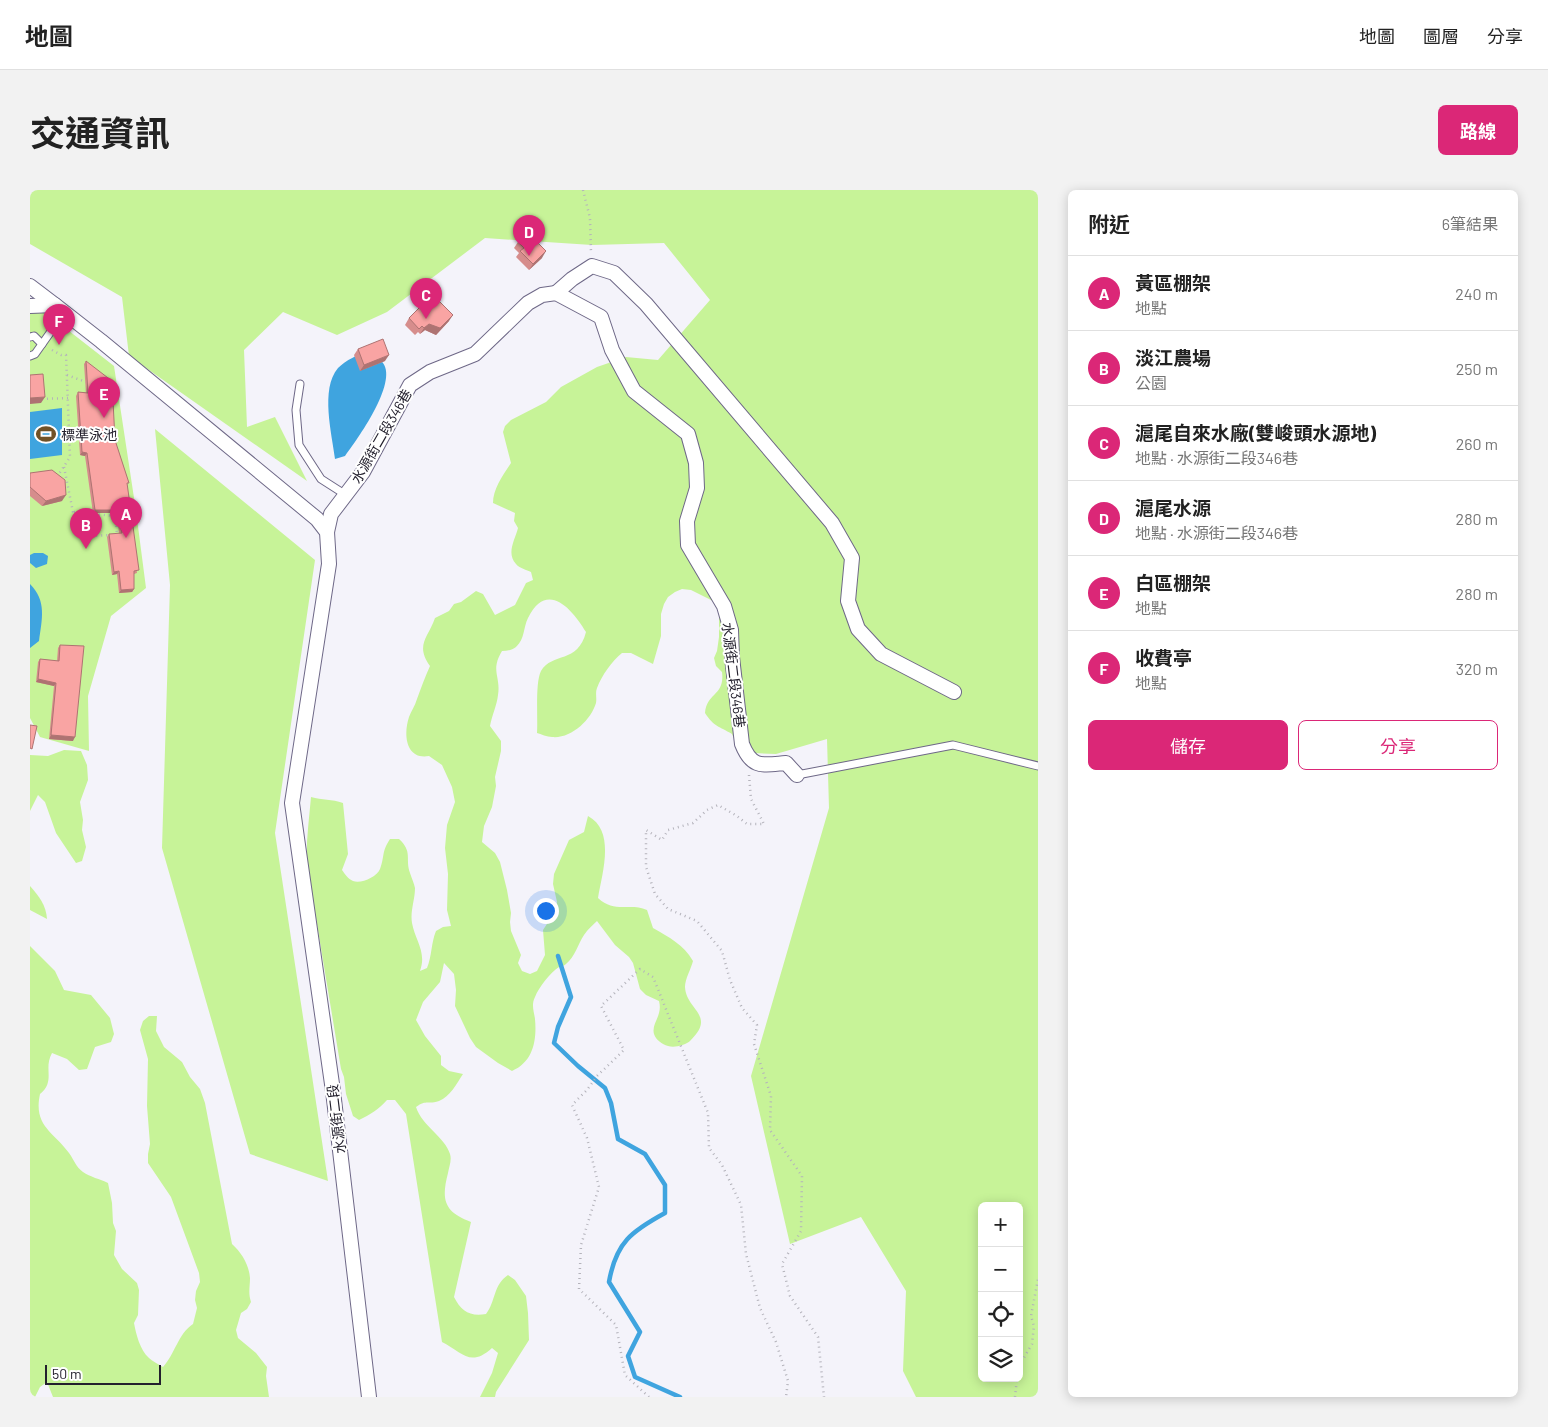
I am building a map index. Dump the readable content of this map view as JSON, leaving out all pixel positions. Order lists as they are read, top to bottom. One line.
{"streets":{"street":["水源街二段346巷","水源街二段"]},"crossings":[["水源街二段346巷","水源街二段"]],"places":{"sports":["標準泳池"]},"scale_bar":"50 m","page":{"header":"地圖","nav":["地圖","圖層","分享"],"title":"交通資訊","buttons":["路線",["儲存","分享"]],"heading":["附近","6筆結果"],"pins":["D","C","F","E","A","B"],"list":[{"mark":"A","name":"黃區棚架","note":"地點","value":"240 m"},{"mark":"B","name":"淡江農場","note":"公園","value":"250 m"},{"mark":"C","name":"滬尾自來水廠(雙峻頭水源地)","note":"地點 · 水源街二段346巷","value":"260 m"},{"mark":"D","name":"滬尾水源","note":"地點 · 水源街二段346巷","value":"280 m"},{"mark":"E","name":"白區棚架","note":"地點","value":"280 m"},{"mark":"F","name":"收費亭","note":"地點","value":"320 m"}],"map_buttons":["+","−"],"scale":"50 m"}}
